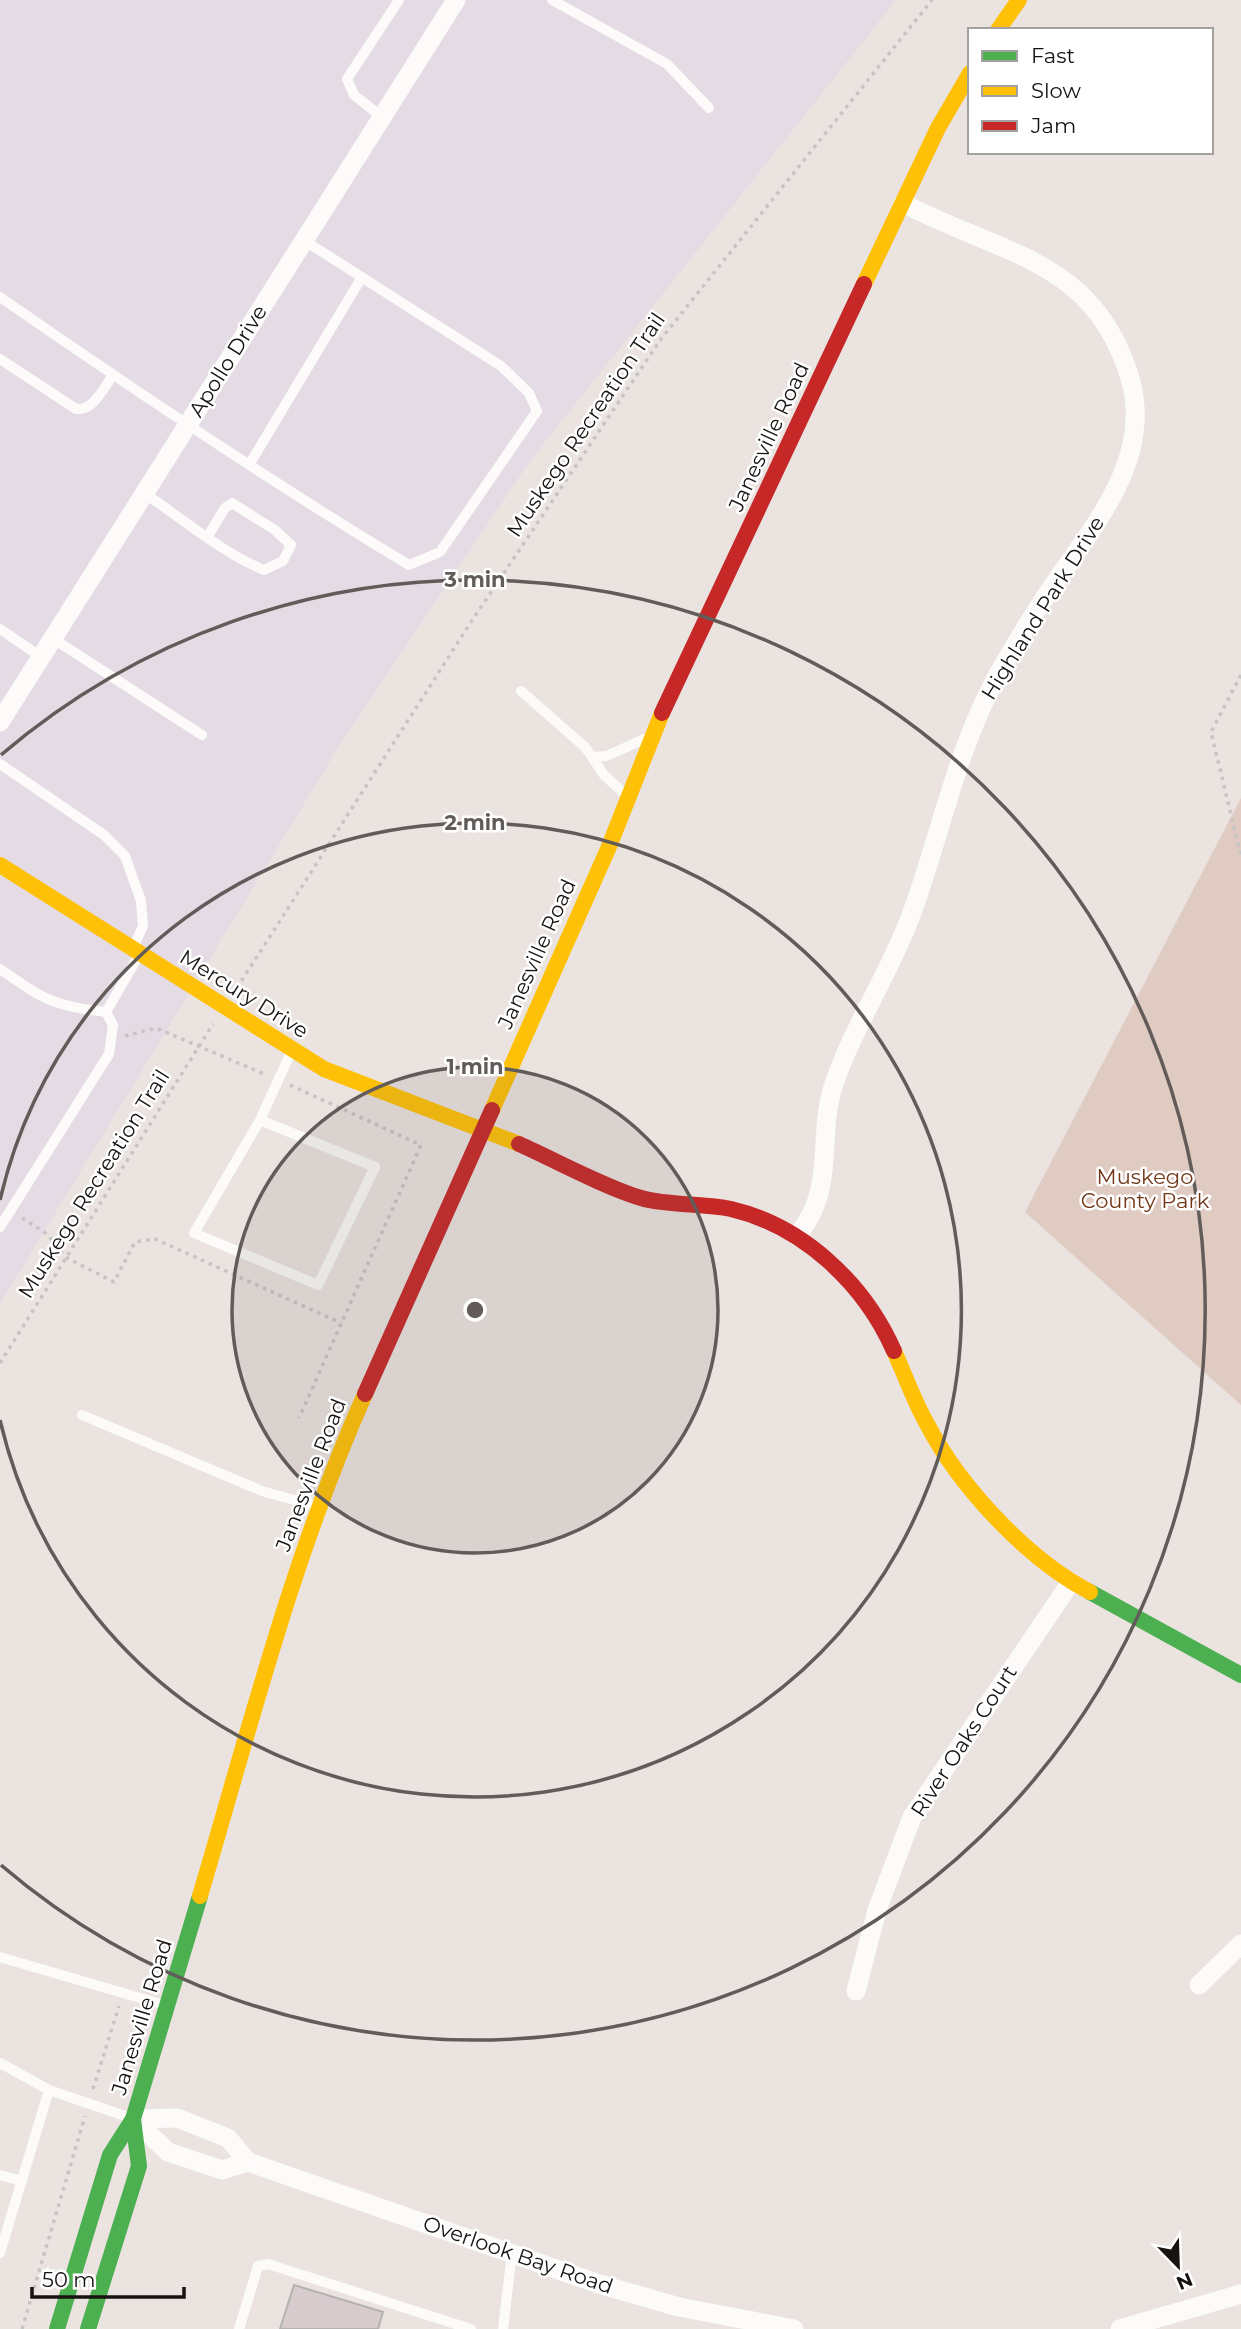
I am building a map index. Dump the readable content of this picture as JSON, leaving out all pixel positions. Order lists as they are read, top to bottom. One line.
{"streets":{"main road":["Janesville Road","Mercury Drive"],"street":["Apollo Drive","Highland Park Drive","River Oaks Court","Overlook Bay Road"],"path":["Muskego Recreation Trail"]},"crossings":[["Janesville Road","Highland Park Drive"],["Janesville Road","Mercury Drive"],["Janesville Road","Overlook Bay Road"],["Highland Park Drive","Mercury Drive"],["Mercury Drive","River Oaks Court"]],"parks":["Muskego County Park"],"legend":["Fast","Slow","Jam"],"scale_bar":"50 m","north":"bottom right","rings":["3 min","2 min","1 min"]}
